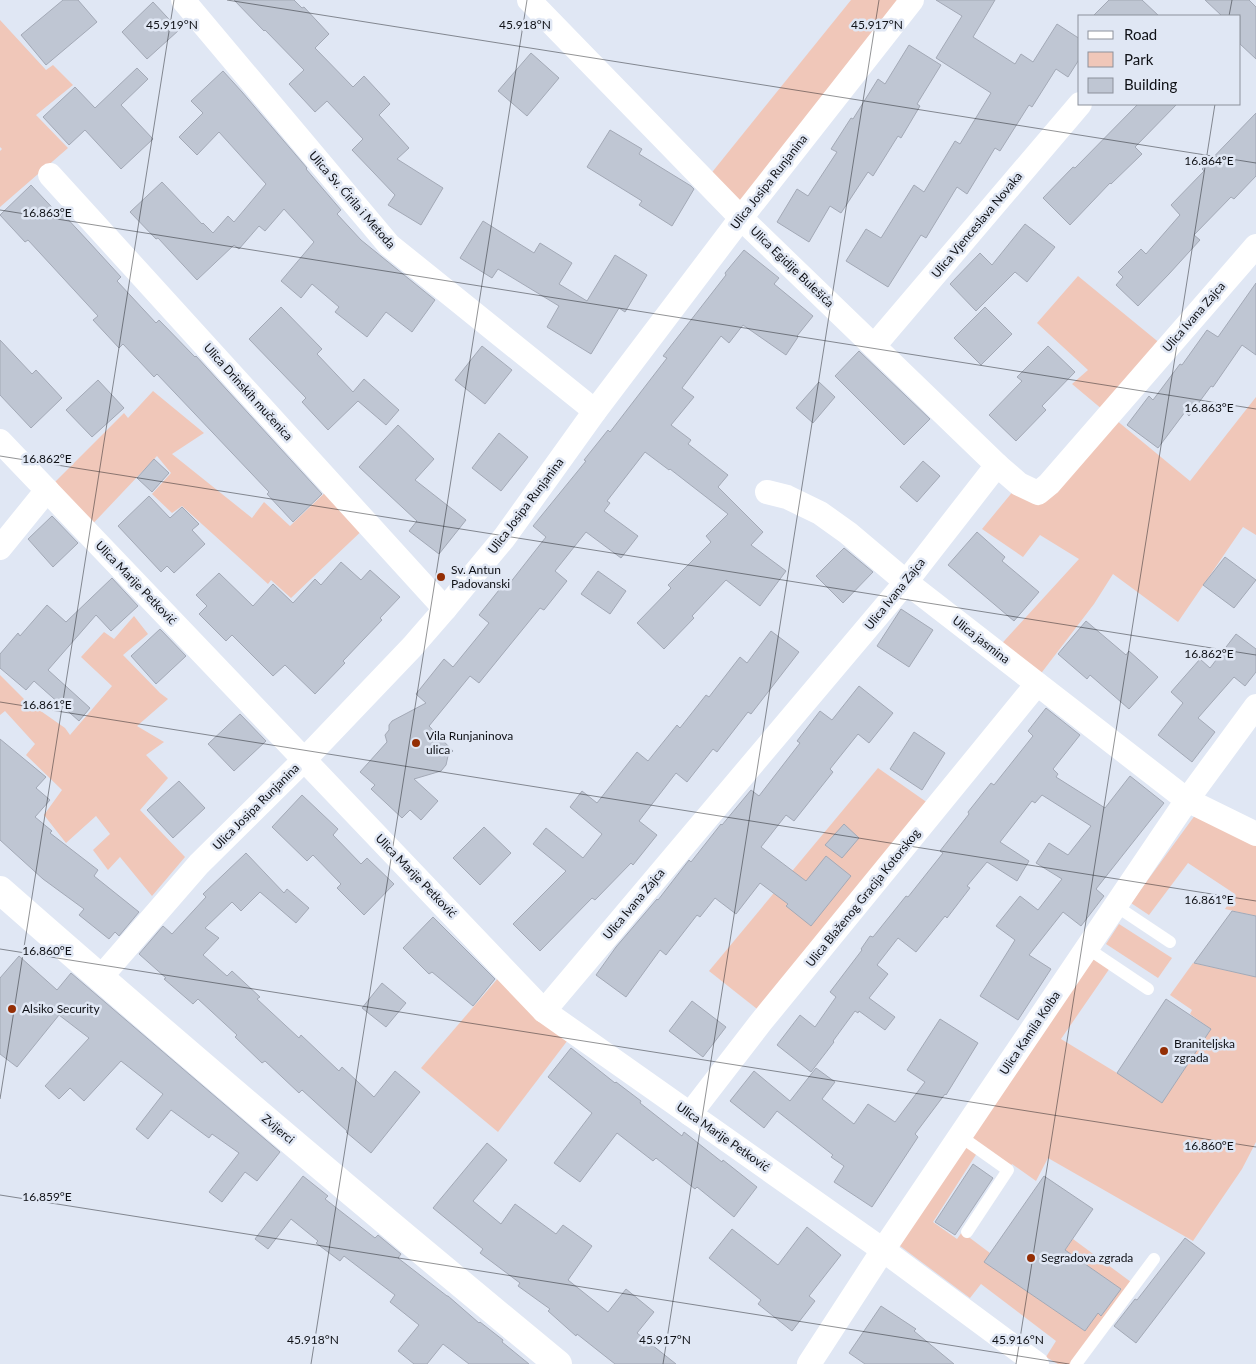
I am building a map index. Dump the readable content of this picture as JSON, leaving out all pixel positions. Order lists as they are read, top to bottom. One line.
{"streets":{"main road":["Zvijerci"],"street":["Ulica Josipa Runjanina","Ulica Sv. Ćirila i Metoda","Ulica Vjenceslava Novaka","Ulica Egidije Bulešića","Ulica Ivana Zajca","Ulica Drinskih mučenica","Ulica Marije Petković","Ulica jasmina","Ulica Blaženog Gracija Kotorskog","Ulica Kamila Kolba"]},"crossings":[["Ulica Josipa Runjanina","Ulica Sv. Ćirila i Metoda"],["Ulica Josipa Runjanina","Ulica Egidije Bulešića"],["Ulica Josipa Runjanina","Ulica Drinskih mučenica"],["Ulica Josipa Runjanina","Ulica Marije Petković"],["Ulica Josipa Runjanina","Zvijerci"],["Ulica Vjenceslava Novaka","Ulica Egidije Bulešića"],["Ulica Egidije Bulešića","Ulica Ivana Zajca"],["Ulica Ivana Zajca","Ulica Marije Petković"],["Ulica Ivana Zajca","Ulica jasmina"],["Ulica Marije Petković","Ulica Blaženog Gracija Kotorskog"],["Ulica Marije Petković","Ulica Kamila Kolba"],["Ulica jasmina","Ulica Blaženog Gracija Kotorskog"],["Ulica jasmina","Ulica Kamila Kolba"]],"places":["Sv. Antun Padovanski","Vila Runjaninova ulica","Alsiko Security","Braniteljska zgrada","Segradova zgrada"],"legend":["Road","Park","Building"],"coordinates":["45.918°N","45.917°N","45.919°N","16.864°E","16.863°E","16.862°E","16.861°E","16.860°E","16.859°E","45.916°N"]}
